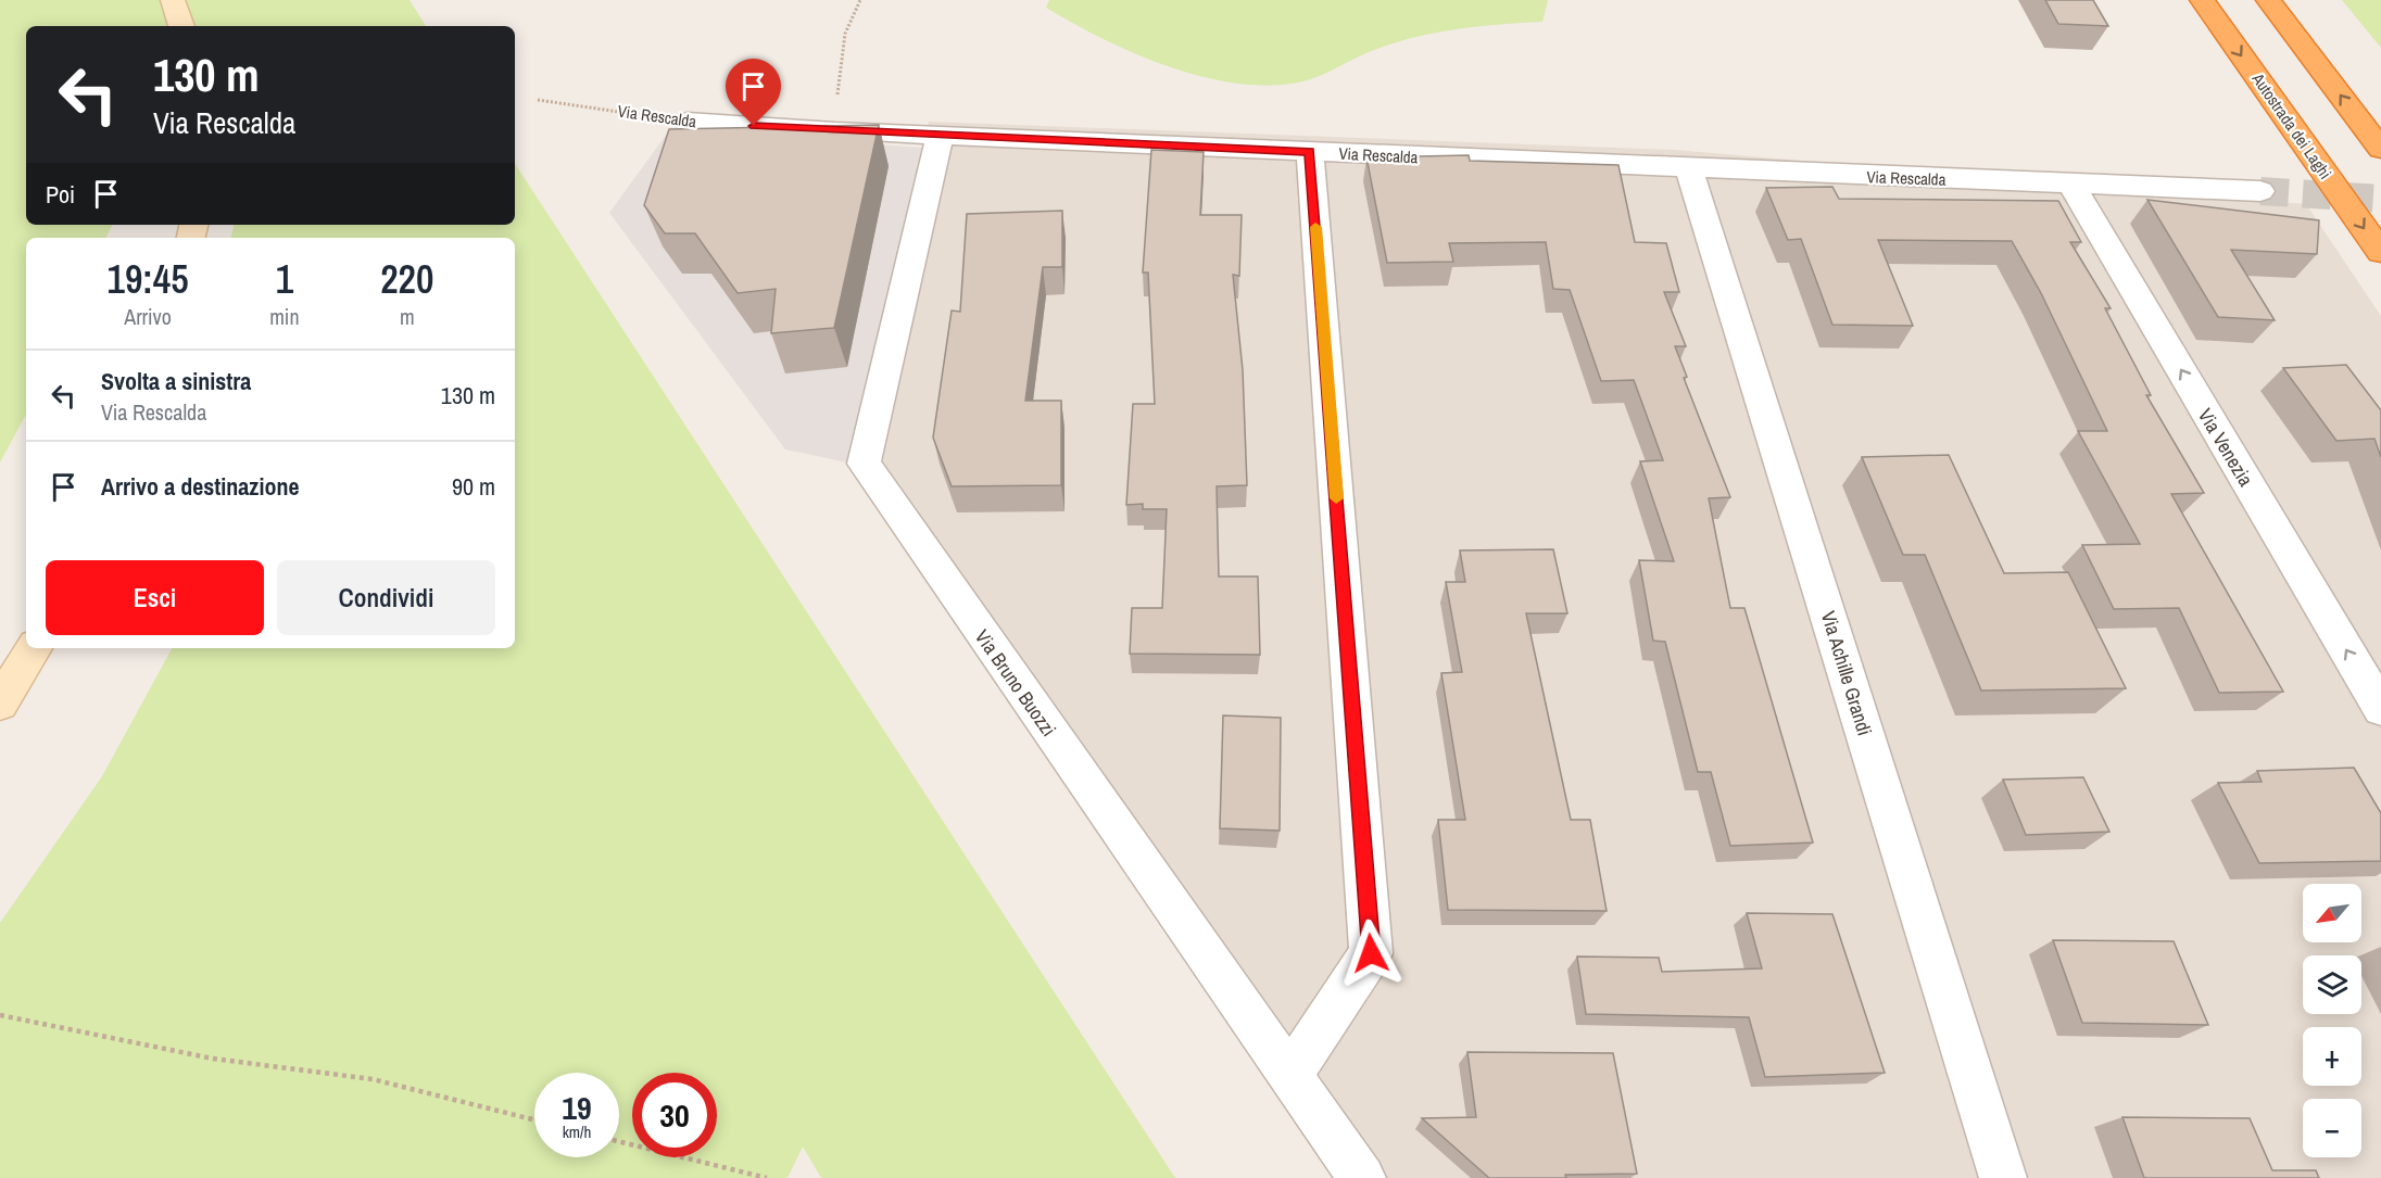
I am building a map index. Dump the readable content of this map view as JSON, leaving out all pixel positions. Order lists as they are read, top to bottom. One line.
{"streets":{"highway":["Autostrada dei Laghi"],"street":["Via Rescalda","Via Venezia","Via Achille Grandi","Via Bruno Buozzi"]},"crossings":[["Via Rescalda","Via Venezia"],["Via Rescalda","Via Achille Grandi"],["Via Rescalda","Via Bruno Buozzi"]],"one_way":["Via Venezia"],"north":"bottom left","page":{"turn":["130 m","Via Rescalda"],"then":"Poi","eta":["19:45","Arrivo","1","min","220","m"],"list":[{"name":"Svolta a sinistra","note":"Via Rescalda","value":"130 m"},{"name":"Arrivo a destinazione","value":"90 m"}],"buttons":["Esci","Condividi"],"map_buttons":["+","−"],"speed":"19 km/h","limit":"30"}}
